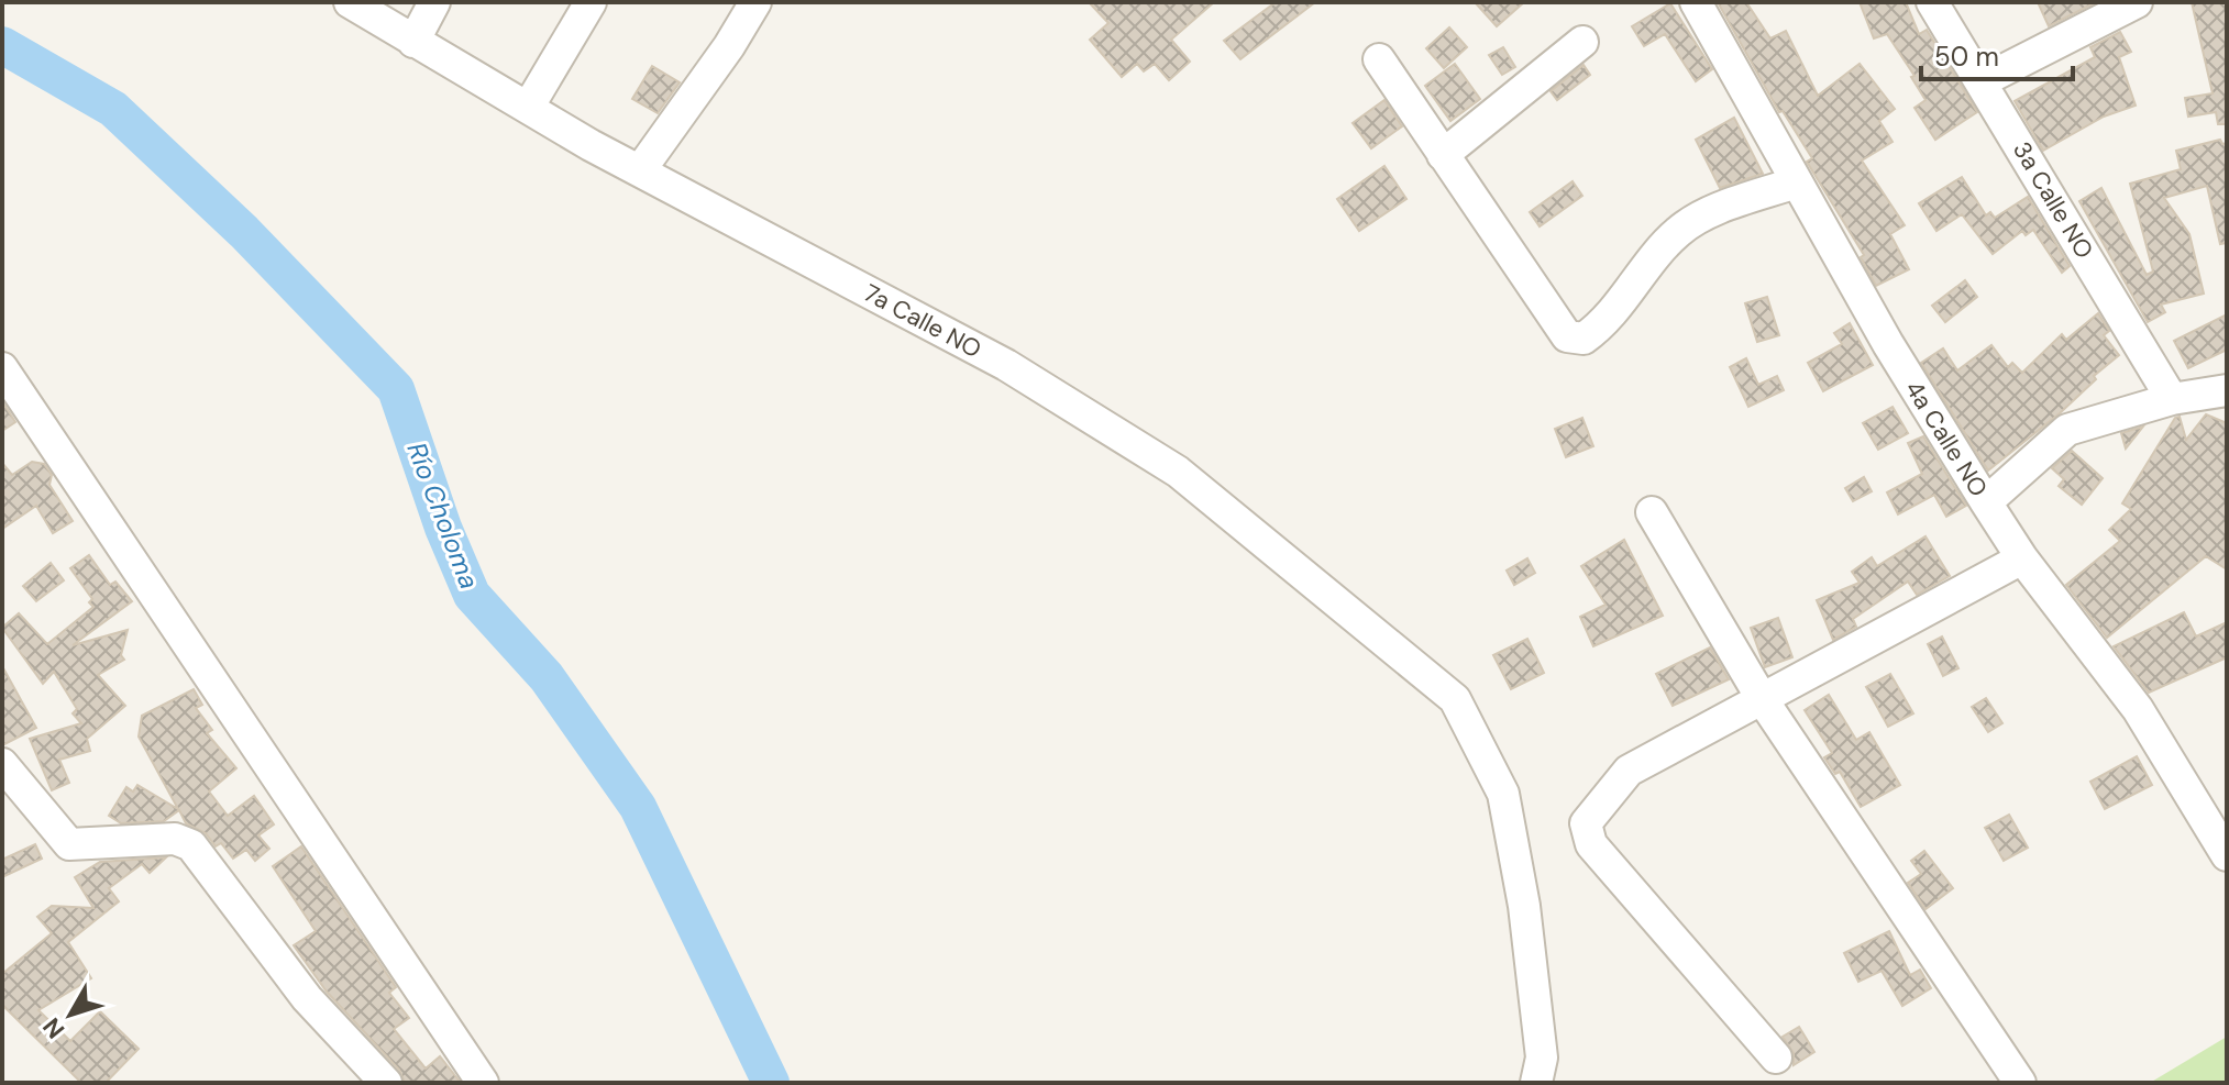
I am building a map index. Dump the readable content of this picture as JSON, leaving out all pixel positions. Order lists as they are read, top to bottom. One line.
{"streets":{"street":["3a Calle NO","7a Calle NO","4a Calle NO"]},"water":["Río Choloma"],"scale_bar":"50 m","north":"bottom left"}
